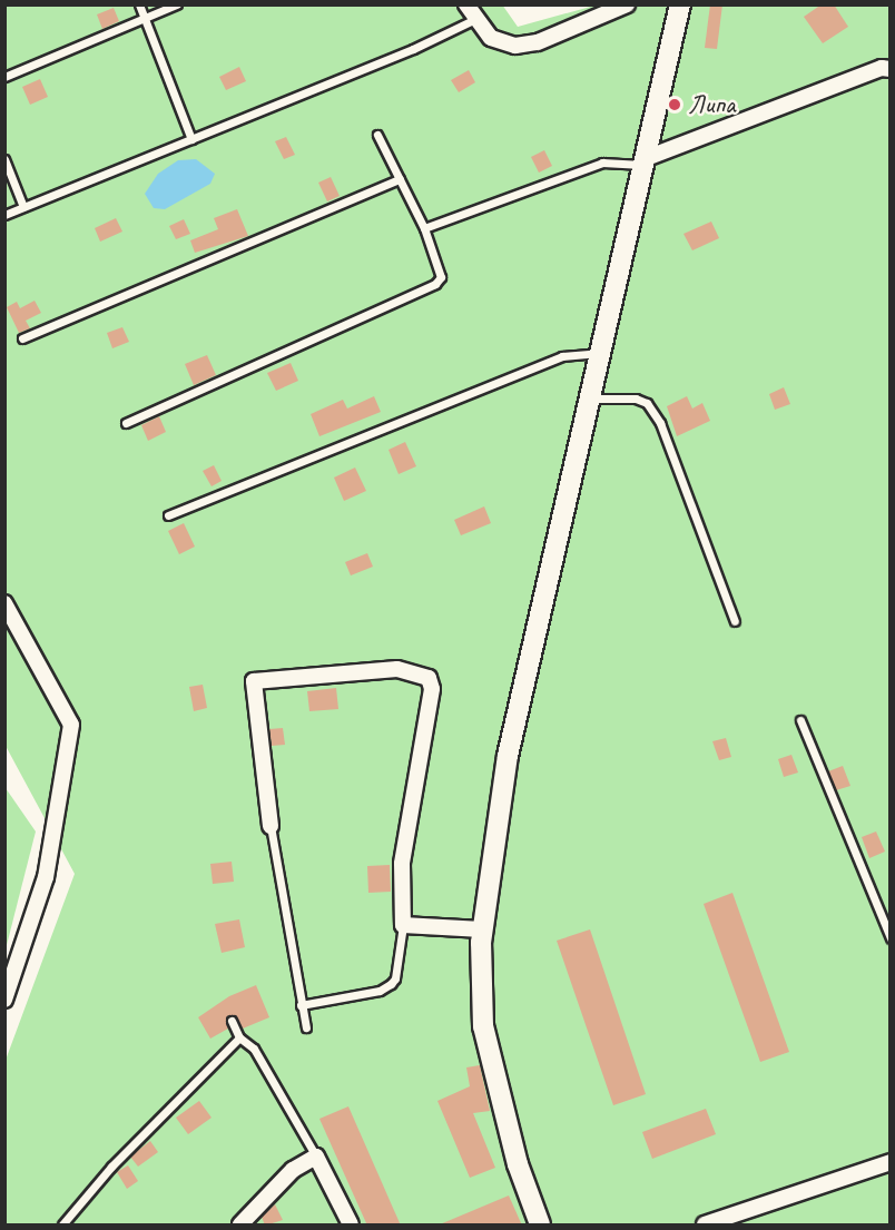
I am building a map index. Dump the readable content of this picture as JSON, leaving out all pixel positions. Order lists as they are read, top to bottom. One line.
{"places":["Липа"]}
